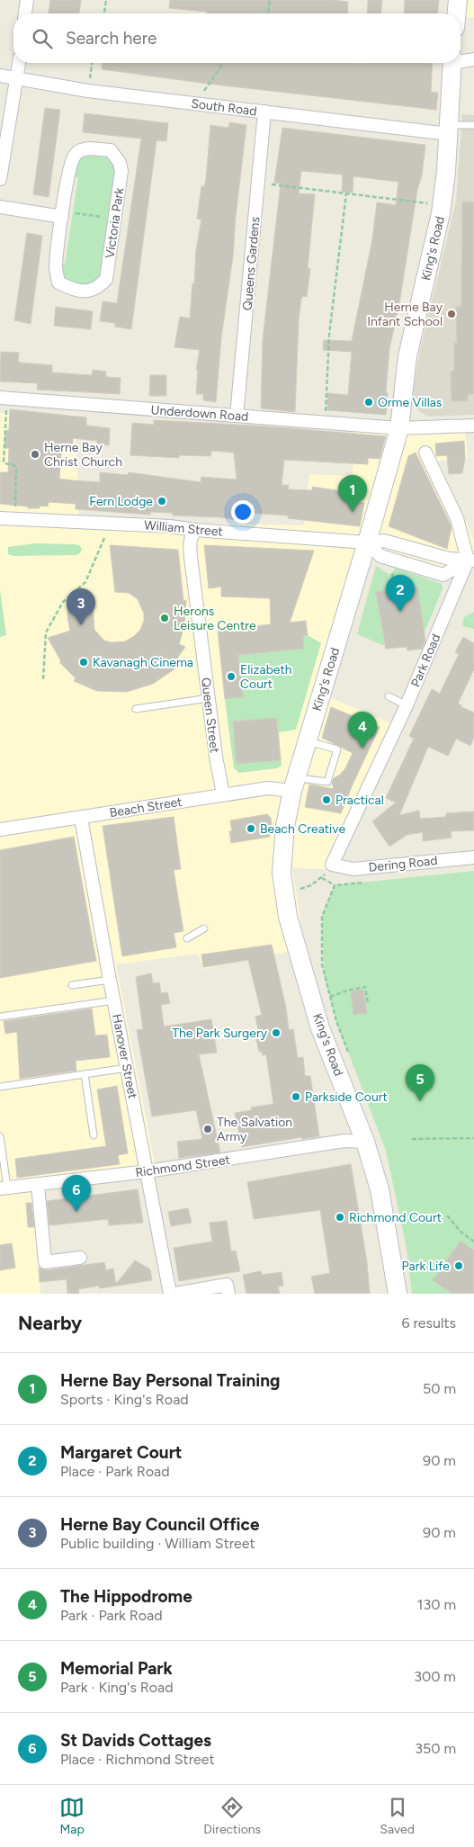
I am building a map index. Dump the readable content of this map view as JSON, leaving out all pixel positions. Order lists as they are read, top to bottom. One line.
{"streets":{"street":["South Road","Victoria Park","King's Road","Queens Gardens","Underdown Road","William Street","Park Road","Queen Street","Beach Street","Dering Road","Hanover Street","Richmond Street"]},"crossings":[["South Road","King's Road"],["South Road","Queens Gardens"],["King's Road","Underdown Road"],["King's Road","William Street"],["King's Road","Beach Street"],["King's Road","Richmond Street"],["Queens Gardens","Underdown Road"],["William Street","Park Road"],["William Street","Queen Street"],["Park Road","Dering Road"],["Queen Street","Beach Street"],["Beach Street","Hanover Street"],["Hanover Street","Richmond Street"]],"places":["Herne Bay Infant School","Orme Villas","Herne Bay Christ Church","Fern Lodge","Herons Leisure Centre","Kavanagh Cinema","Elizabeth Court","Practical","Beach Creative","The Park Surgery","Parkside Court","The Salvation Army","Richmond Court","Park Life"],"page":{"search":"Search here","pins":["1","2","3","4","5","6"],"heading":["Nearby","6 results"],"list":[{"mark":"1","name":"Herne Bay Personal Training","note":"Sports · King's Road","value":"50 m"},{"mark":"2","name":"Margaret Court","note":"Place · Park Road","value":"90 m"},{"mark":"3","name":"Herne Bay Council Office","note":"Public building · William Street","value":"90 m"},{"mark":"4","name":"The Hippodrome","note":"Park · Park Road","value":"130 m"},{"mark":"5","name":"Memorial Park","note":"Park · King's Road","value":"300 m"},{"mark":"6","name":"St Davids Cottages","note":"Place · Richmond Street","value":"350 m"}],"nav":["Map","Directions","Saved"]}}
